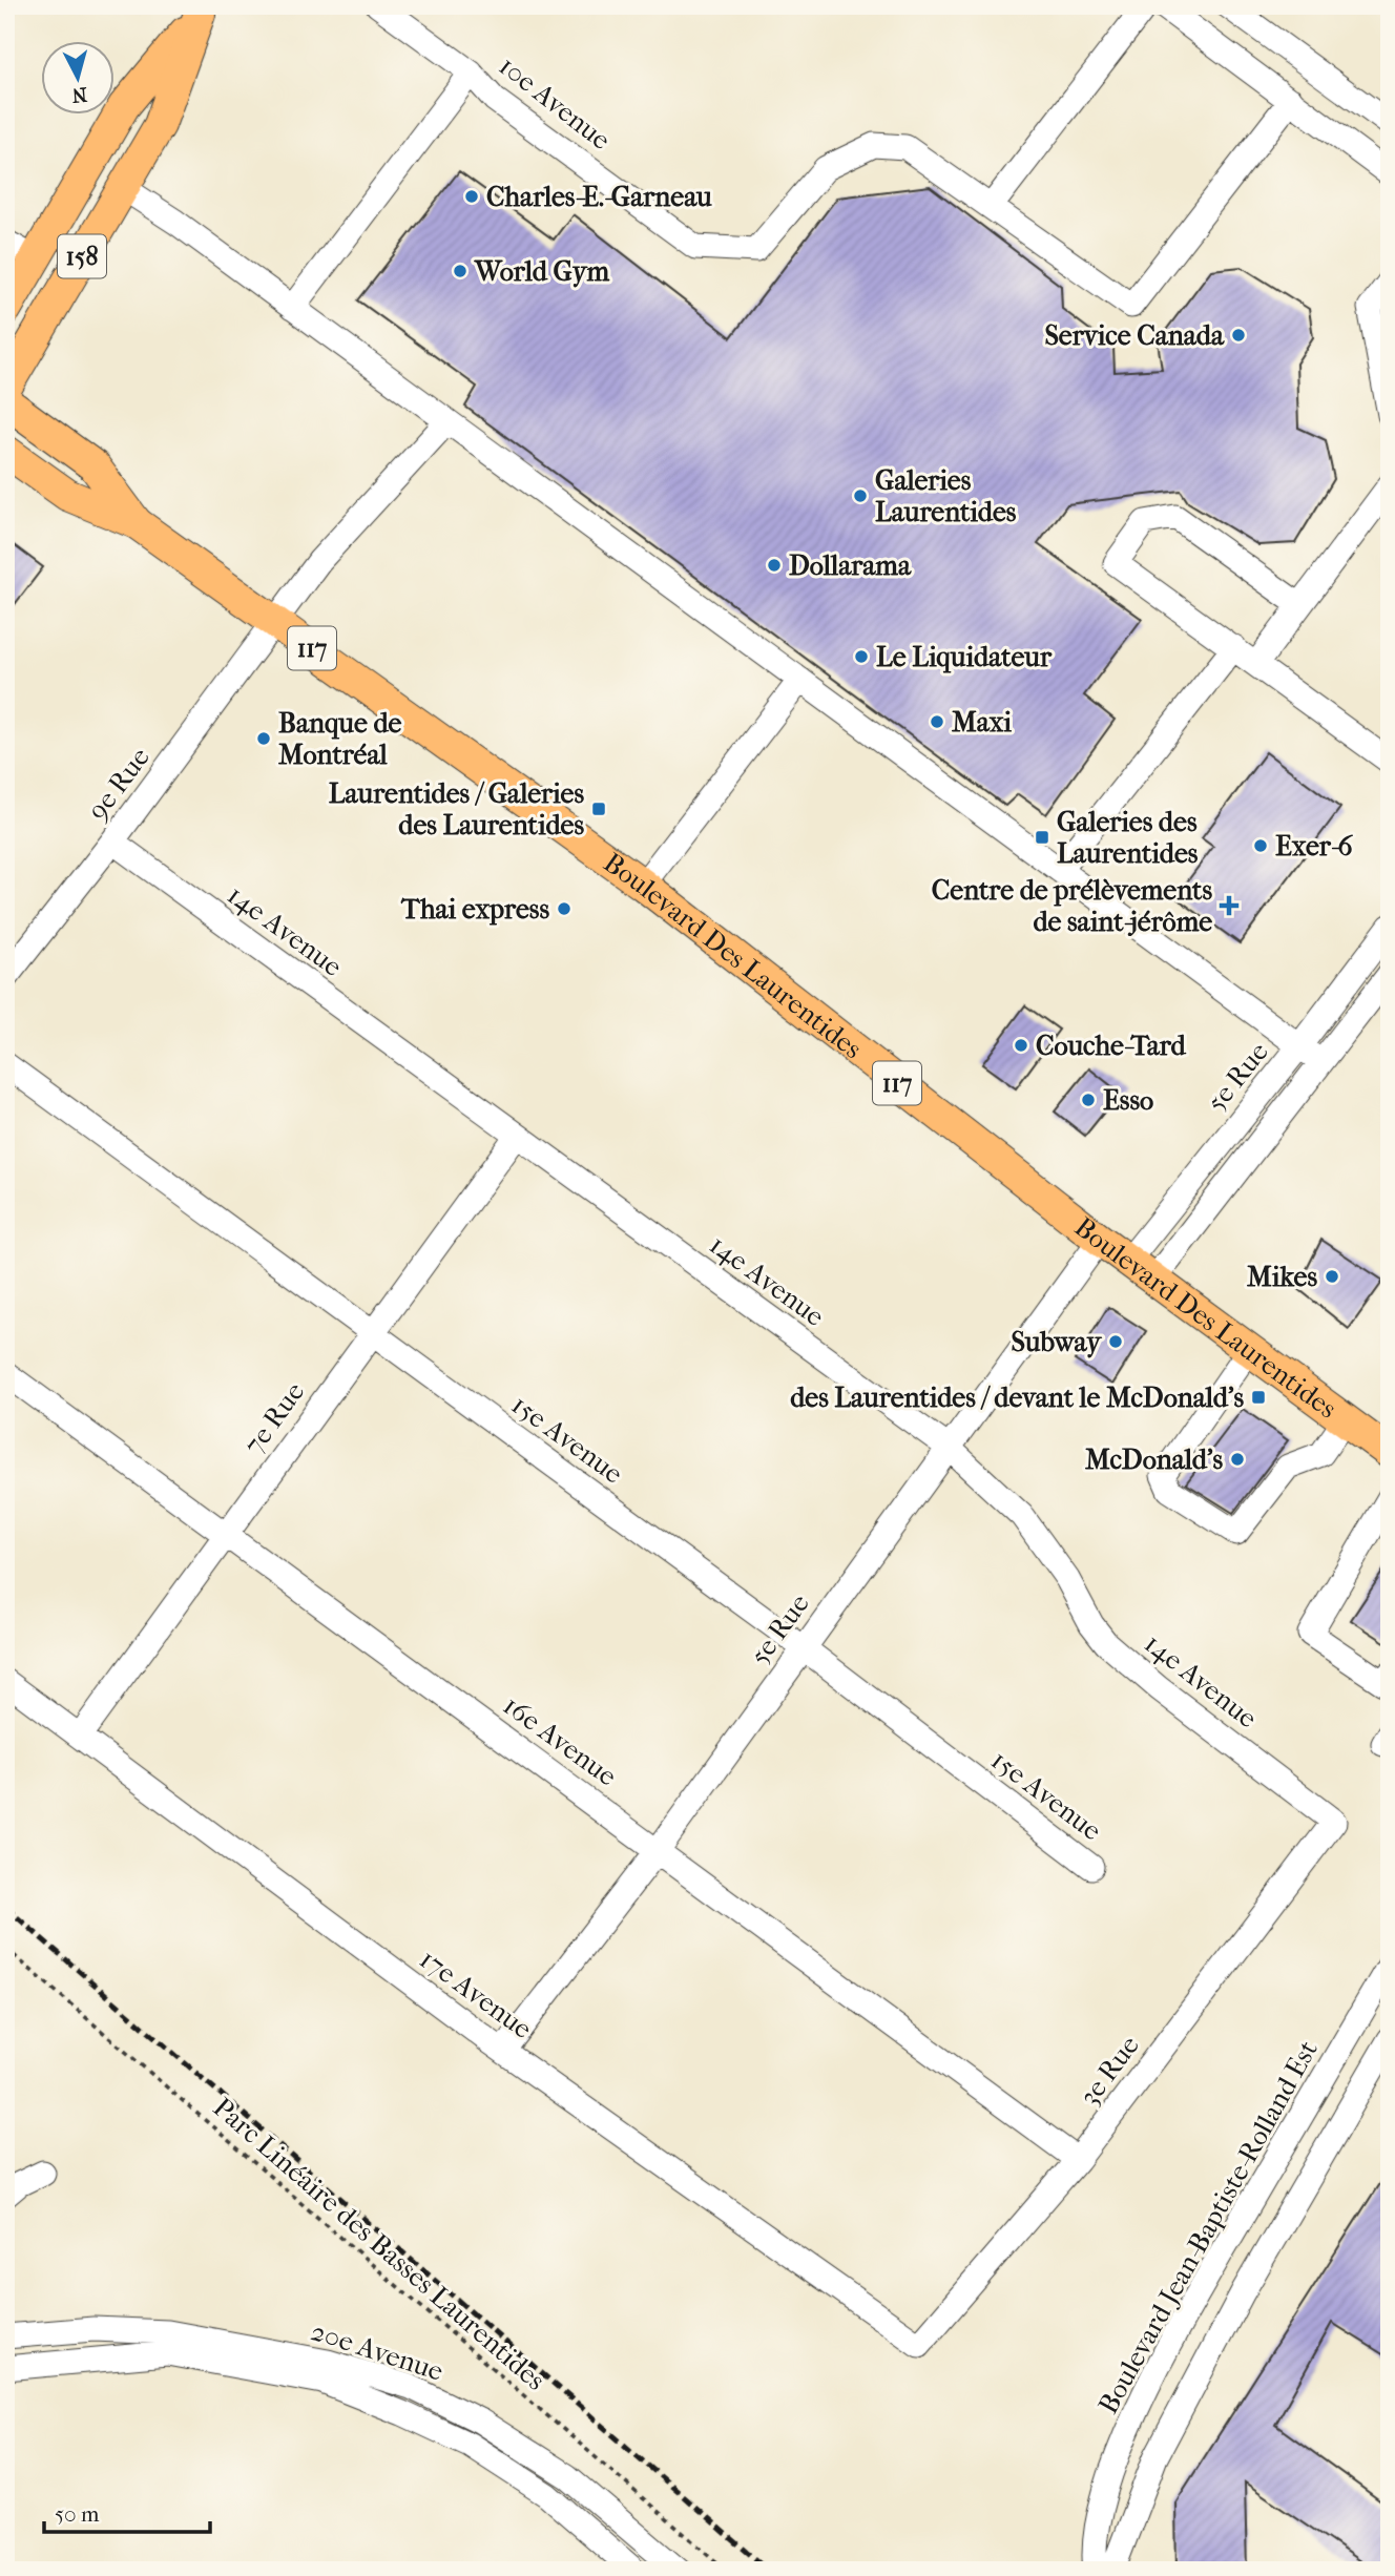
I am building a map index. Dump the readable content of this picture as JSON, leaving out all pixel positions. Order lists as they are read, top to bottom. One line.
{"streets":{"main road":["158","117","Boulevard Des Laurentides"],"street":["10e Avenue","9e Rue","14e Avenue","5e Rue","7e Rue","15e Avenue","16e Avenue","17e Avenue","3e Rue","Boulevard Jean-Baptiste-Rolland Est","20e Avenue"],"path":["Parc Linéaire des Basses Laurentides"]},"crossings":[["9e Rue","14e Avenue"],["9e Rue","Boulevard Des Laurentides"],["14e Avenue","5e Rue"],["14e Avenue","7e Rue"],["14e Avenue","3e Rue"],["Boulevard Des Laurentides","5e Rue"],["5e Rue","15e Avenue"],["5e Rue","16e Avenue"],["5e Rue","17e Avenue"],["7e Rue","15e Avenue"],["7e Rue","16e Avenue"],["7e Rue","17e Avenue"],["16e Avenue","3e Rue"],["17e Avenue","3e Rue"]],"places":{"other":["Charles-E.-Garneau","World Gym","Service Canada","Galeries Laurentides","Dollarama","Le Liquidateur","Maxi","Banque de Montréal","Exer-6","Thai express","Couche-Tard","Esso","Mikes","Subway","McDonald's"],"transit":["Laurentides / Galeries des Laurentides","Galeries des Laurentides","des Laurentides / devant le McDonald's"],"health":["Centre de prélèvements de saint-jérôme"]},"scale_bar":"50 m","north":"bottom"}
